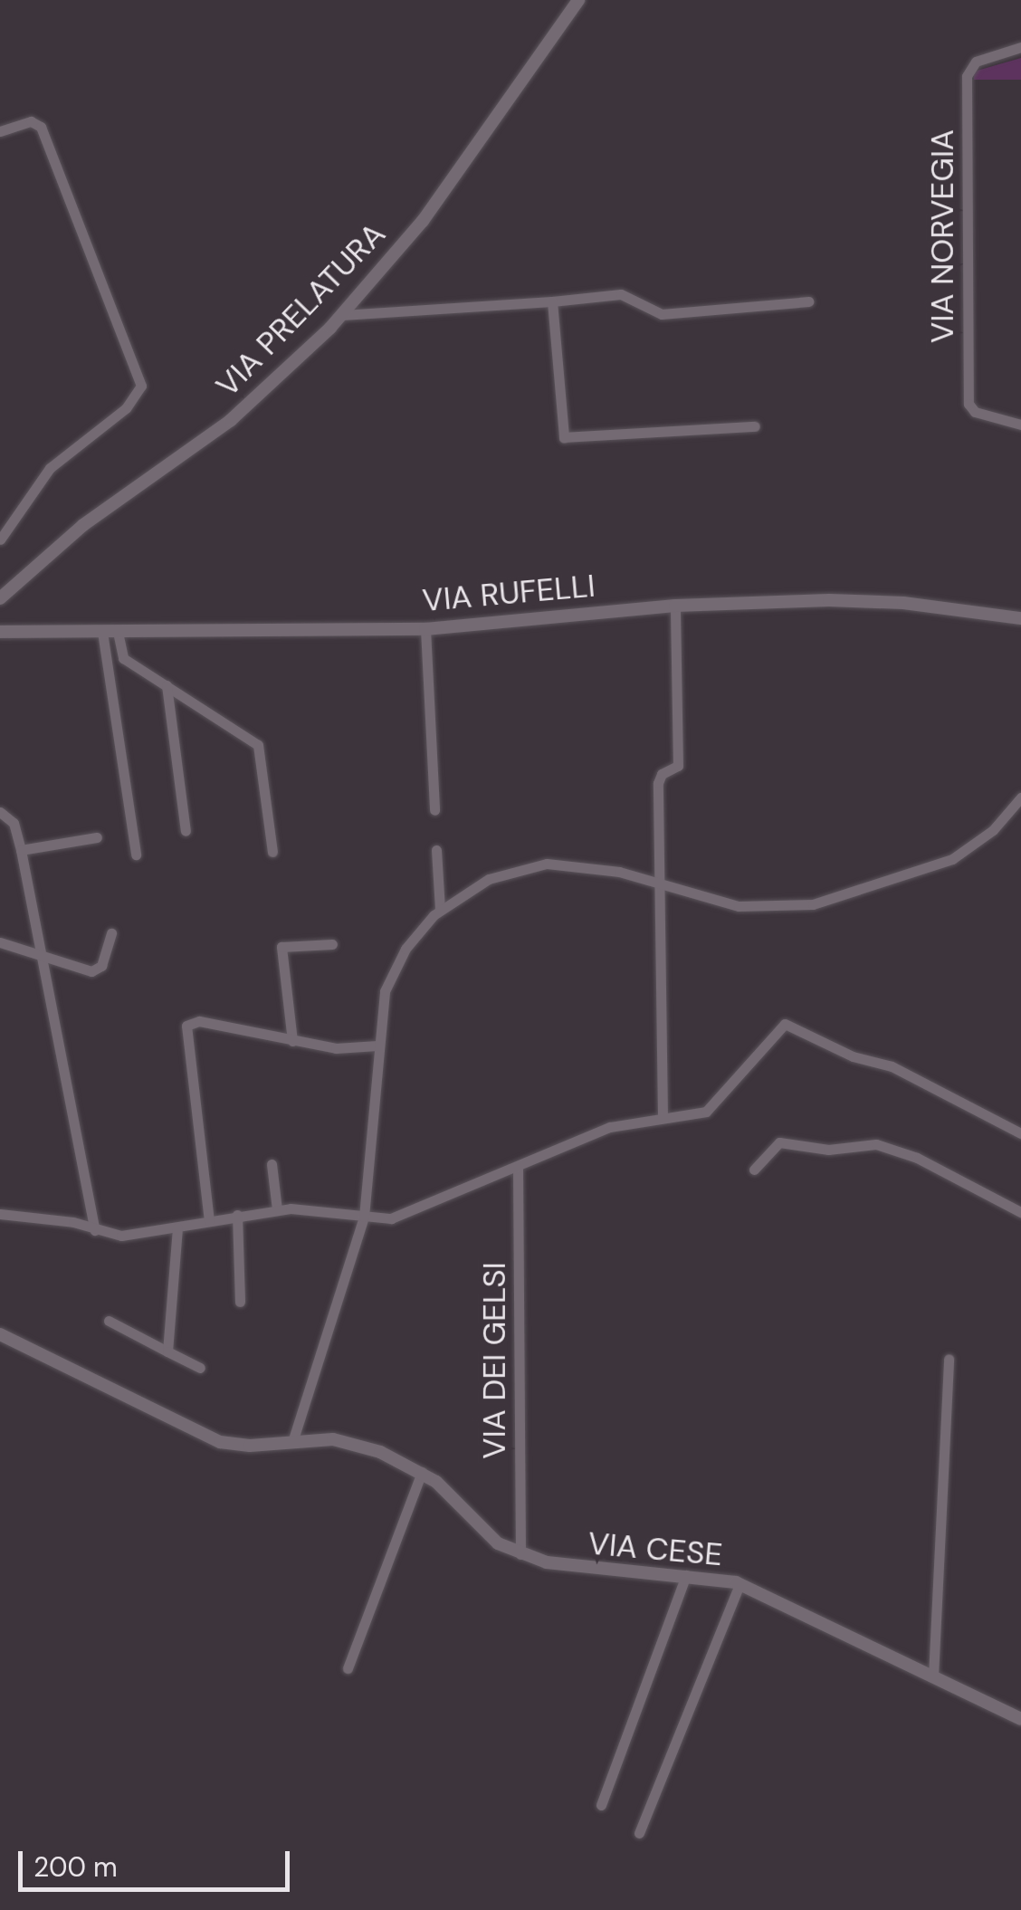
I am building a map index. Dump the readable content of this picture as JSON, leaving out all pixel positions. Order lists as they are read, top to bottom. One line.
{"streets":{"street":["VIA NORVEGIA","VIA PRELATURA","VIA RUFELLI","VIA DEI GELSI","VIA CESE"]},"crossings":[["VIA DEI GELSI","VIA CESE"]],"scale_bar":"200 m"}
